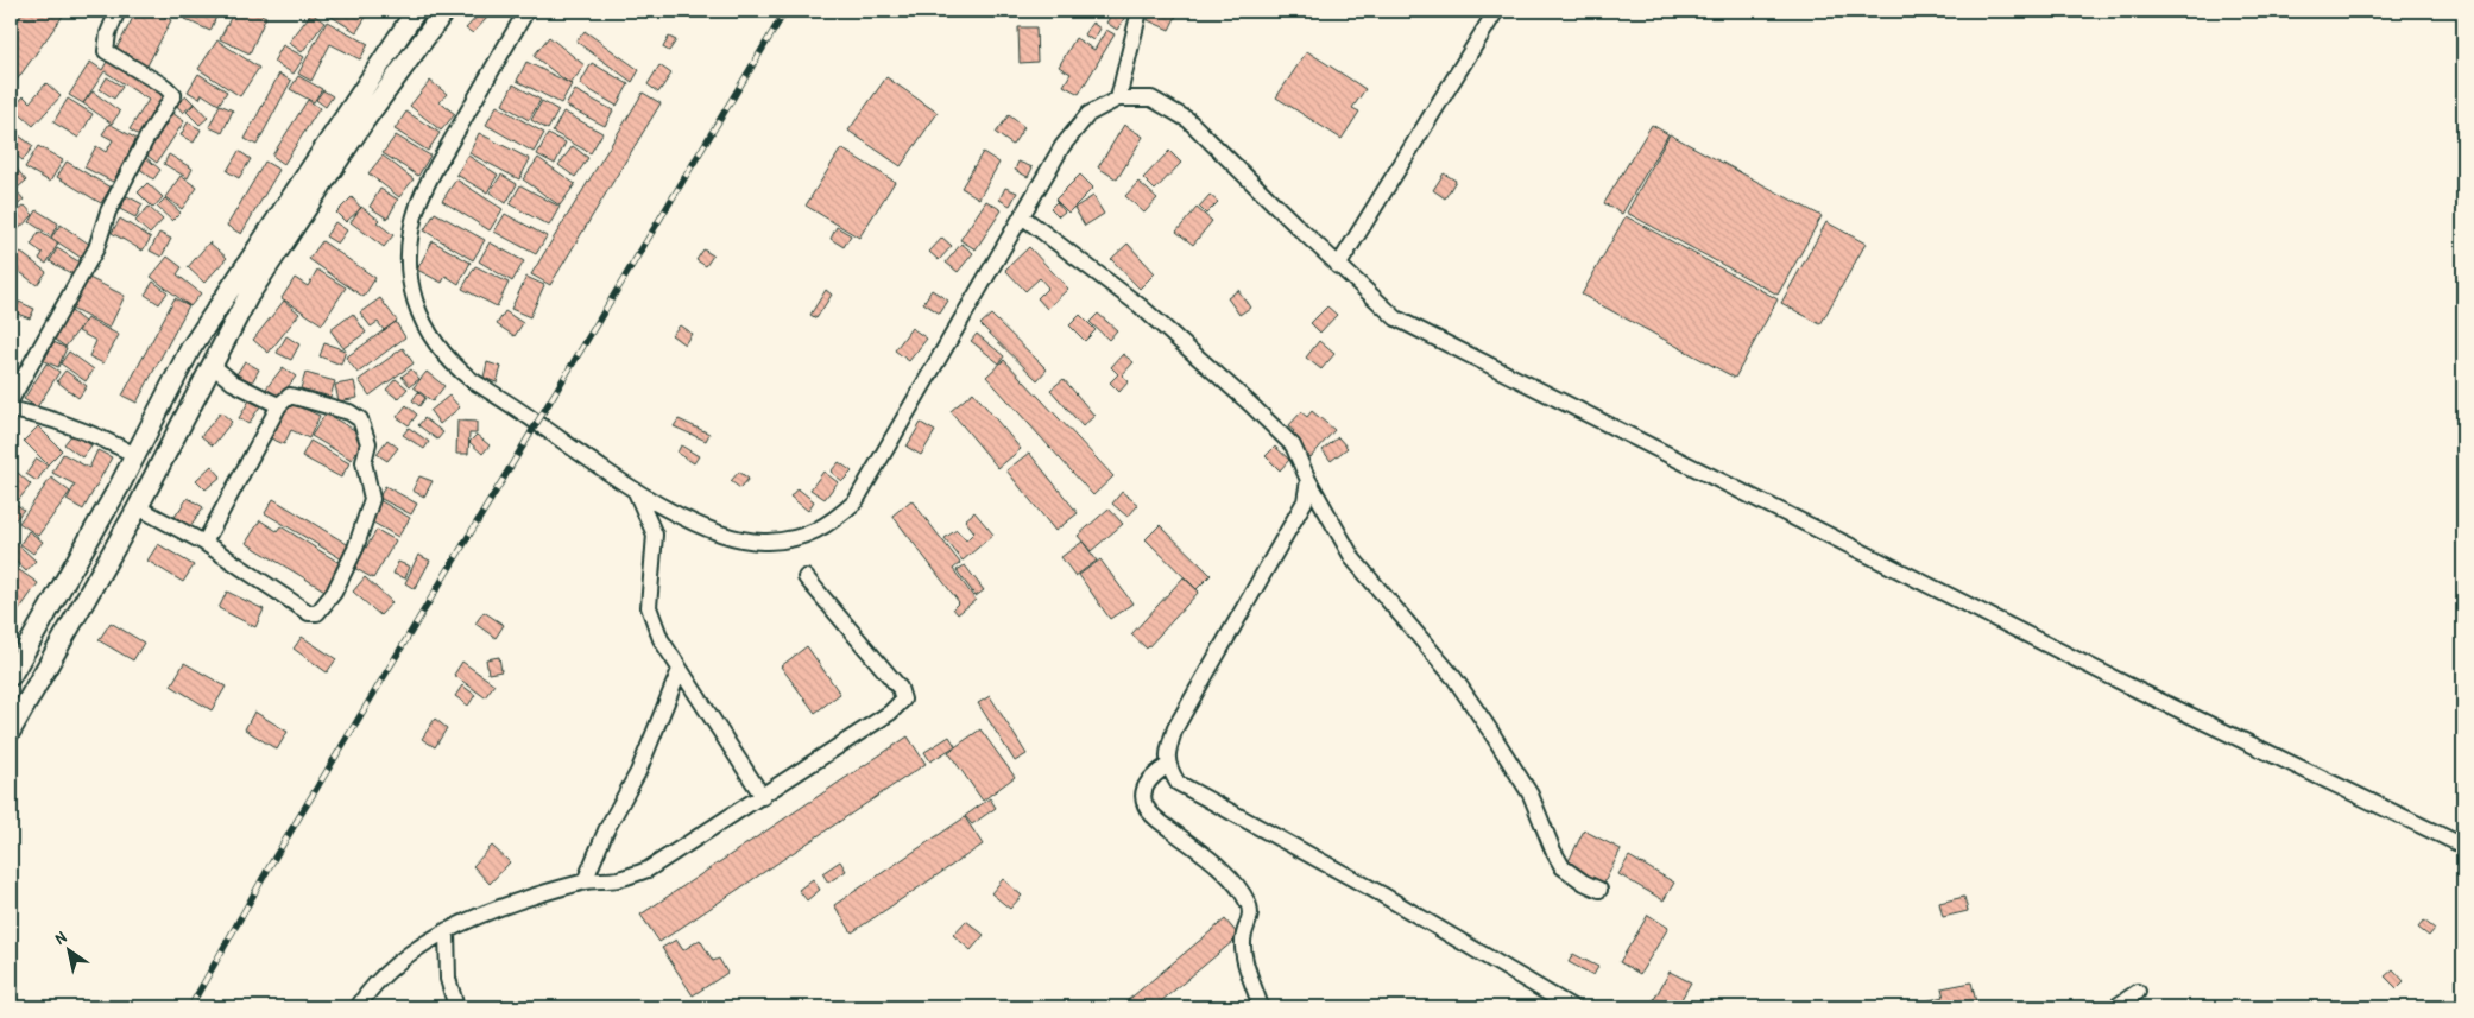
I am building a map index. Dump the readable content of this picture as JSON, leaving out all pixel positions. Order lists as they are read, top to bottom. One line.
{"north":"top left"}
